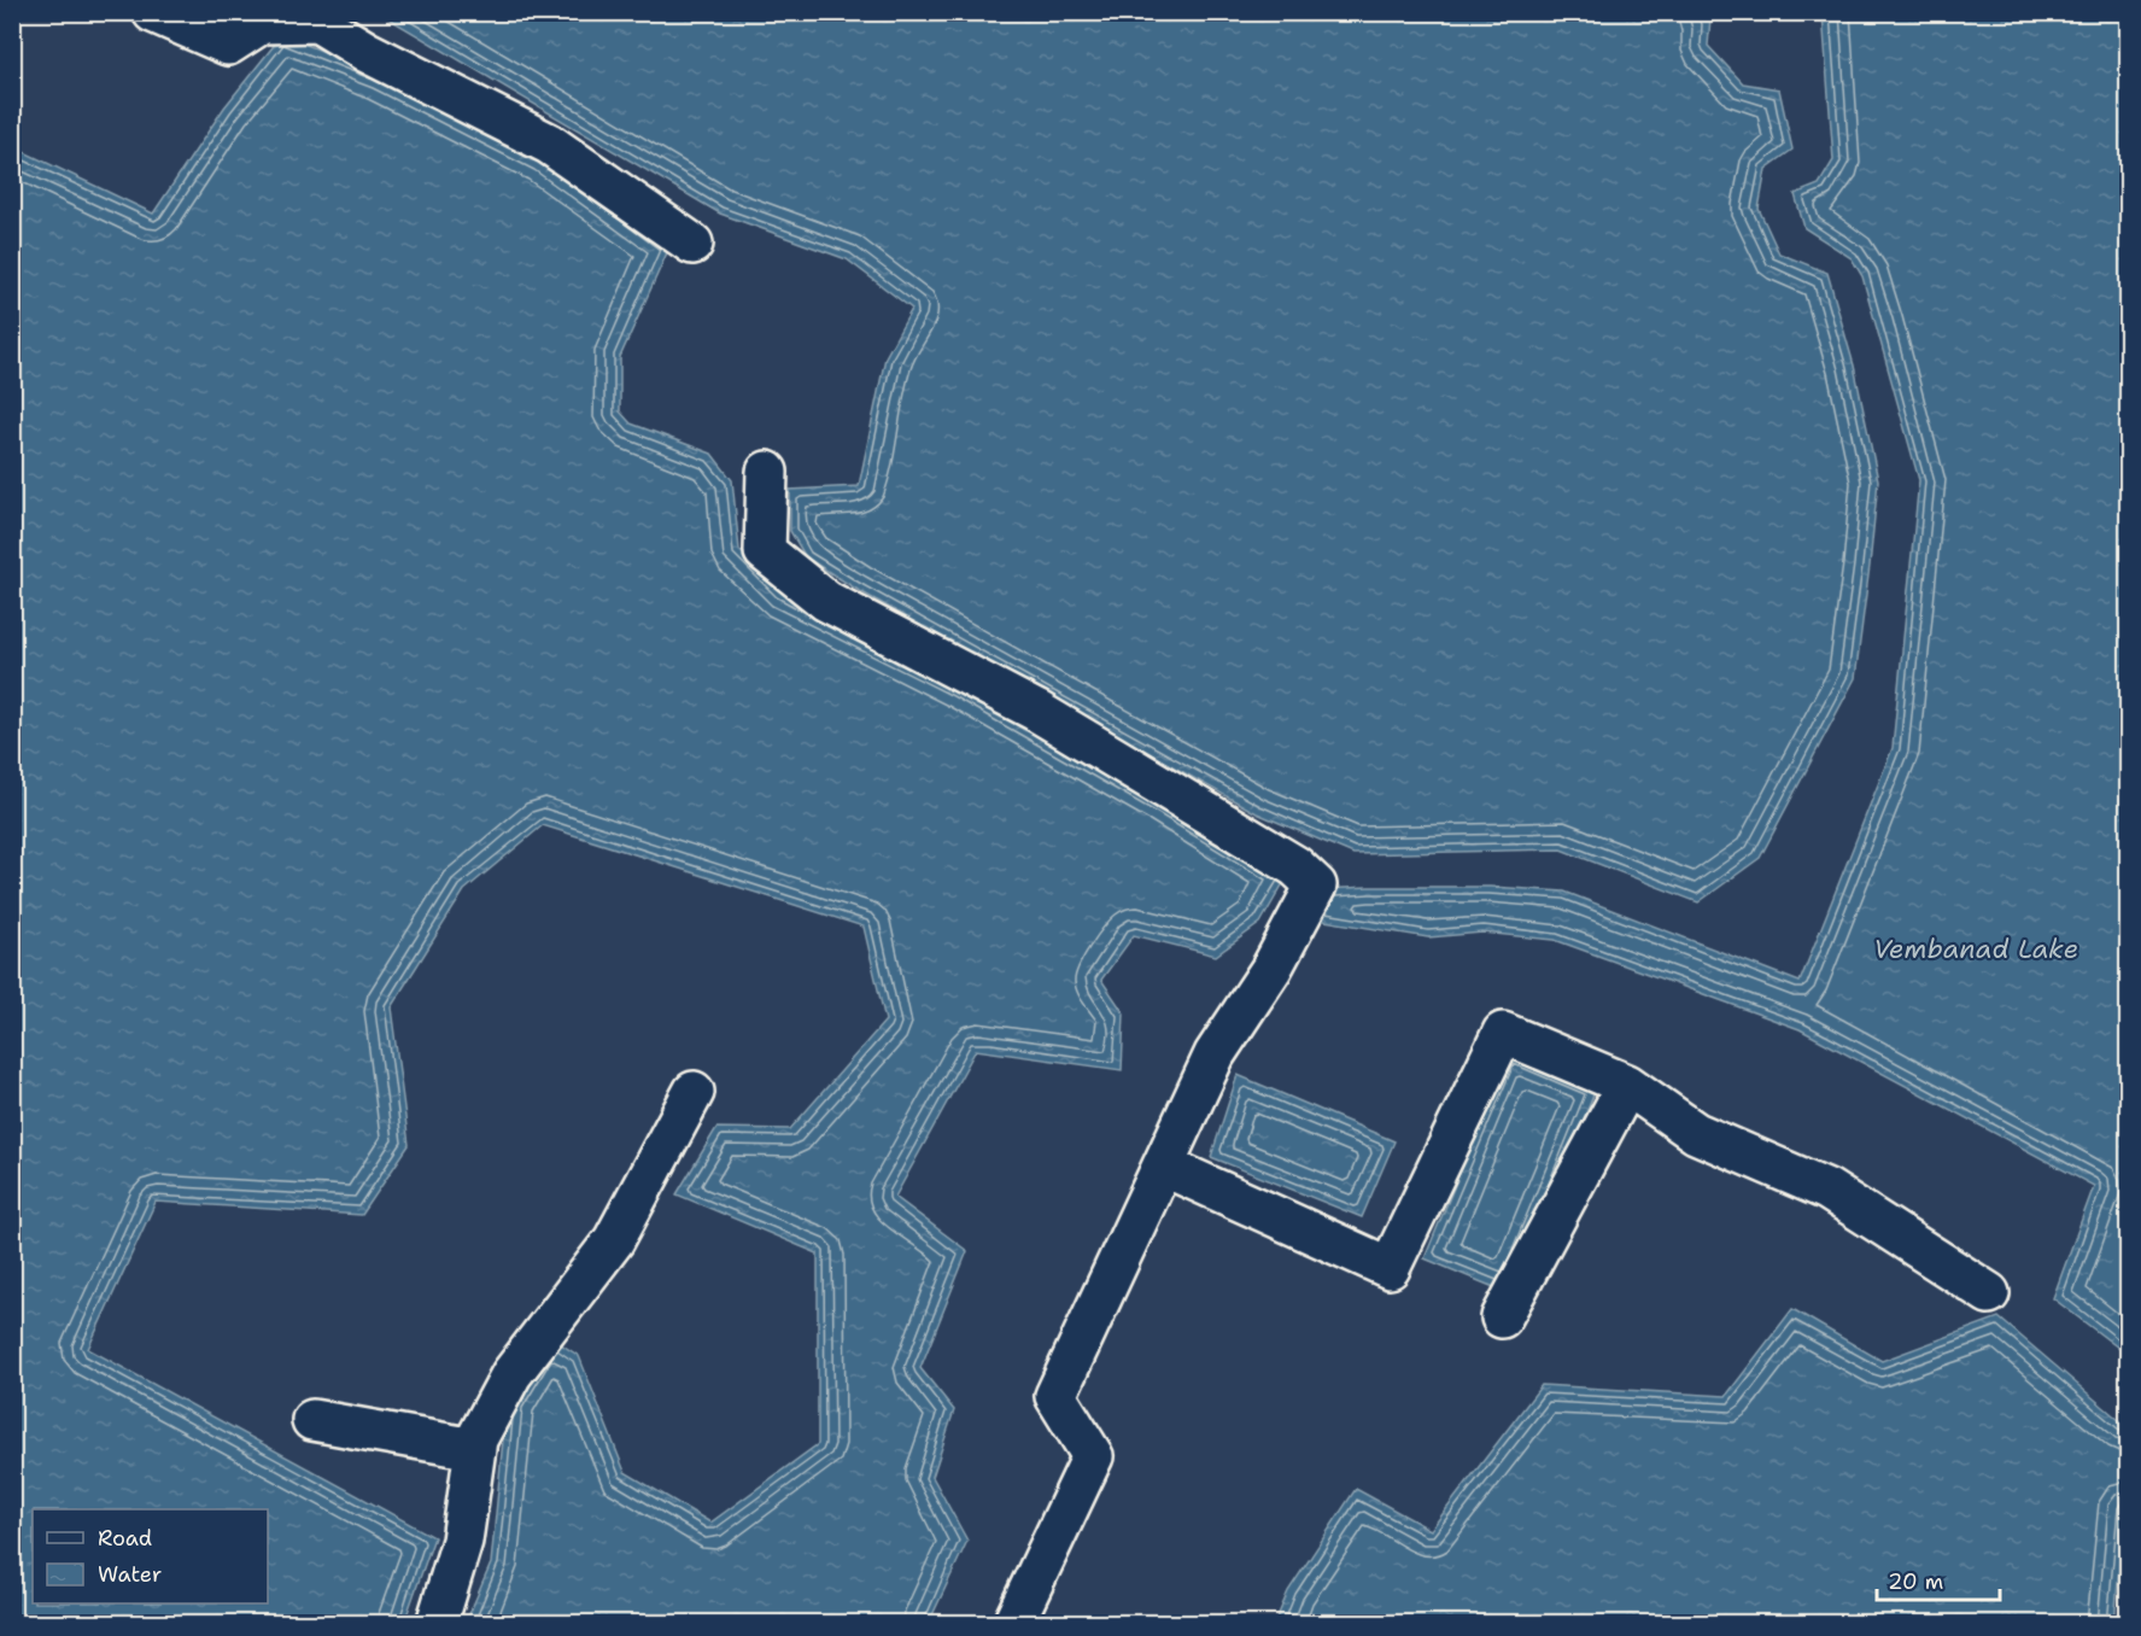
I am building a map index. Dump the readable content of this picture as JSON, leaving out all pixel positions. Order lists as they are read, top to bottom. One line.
{"water":["Vembanad Lake"],"legend":["Road","Water"],"scale_bar":"20 m"}
